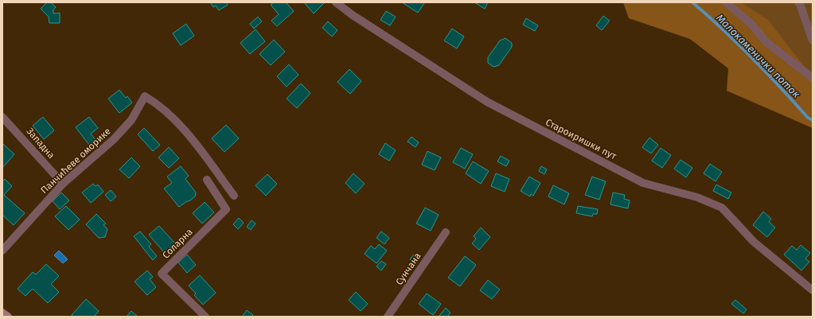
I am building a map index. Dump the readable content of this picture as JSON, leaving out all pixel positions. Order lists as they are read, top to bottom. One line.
{"streets":{"street":["Староиришки пут","Западна","Панчићеве оморике","Соларна","Сунчана"]},"crossings":[["Западна","Панчићеве оморике"]],"water":["Малокаменички поток"]}
